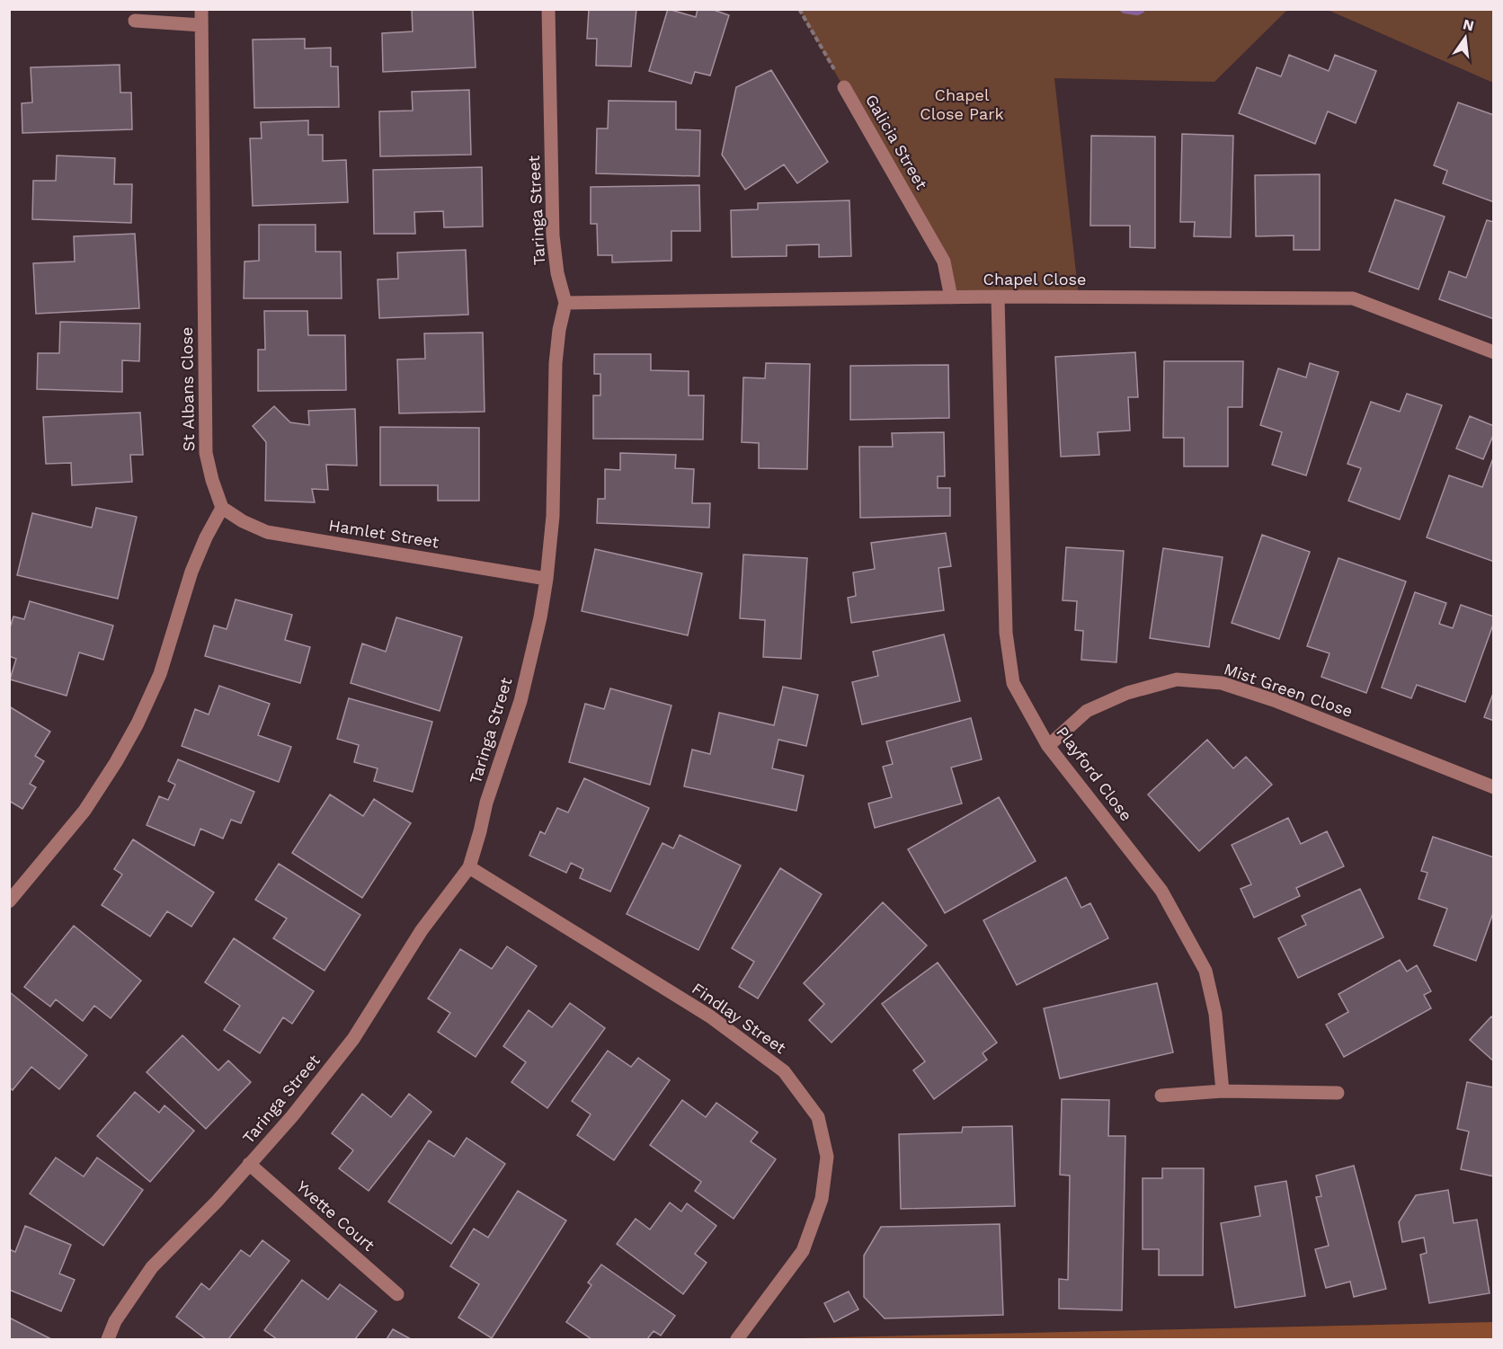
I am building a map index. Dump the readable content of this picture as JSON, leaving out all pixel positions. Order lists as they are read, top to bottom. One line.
{"streets":{"street":["Galicia Street","Taringa Street","Chapel Close","St Albans Close","Hamlet Street","Mist Green Close","Playford Close","Findlay Street","Yvette Court"]},"crossings":[["Galicia Street","Chapel Close"],["Taringa Street","Chapel Close"],["Taringa Street","Hamlet Street"],["Taringa Street","Findlay Street"],["Taringa Street","Yvette Court"],["Chapel Close","Playford Close"],["St Albans Close","Hamlet Street"],["Mist Green Close","Playford Close"]],"parks":["Chapel Close Park"],"north":"top"}
